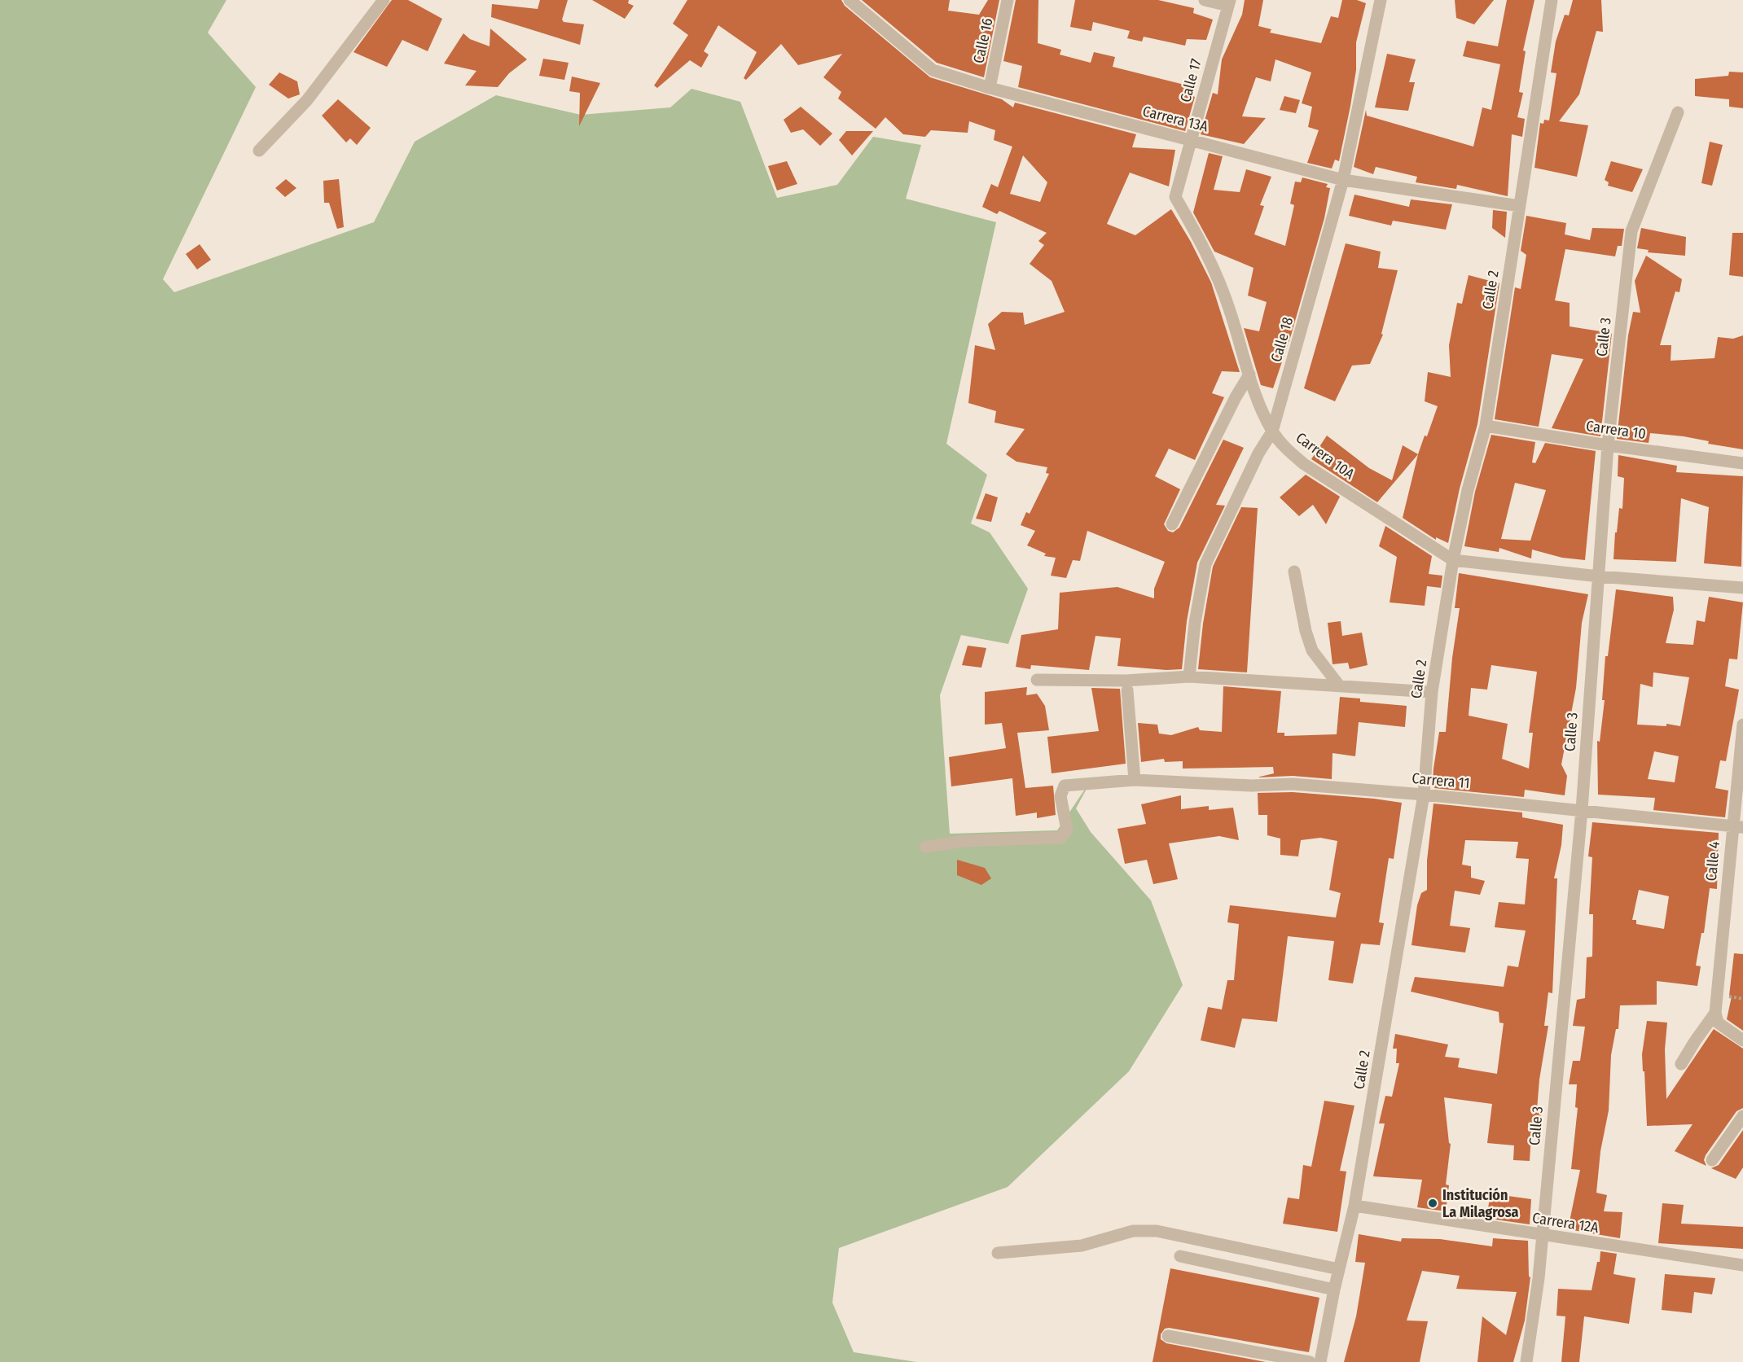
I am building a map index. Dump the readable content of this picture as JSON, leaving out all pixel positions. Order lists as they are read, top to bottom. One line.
{"streets":{"street":["Calle 16","Calle 17","Carrera 13A","Calle 2","Calle 3","Calle 18","Carrera 10","Carrera 10A","Carrera 11","Calle 4","Carrera 12A"]},"crossings":[["Calle 16","Carrera 13A"],["Calle 17","Carrera 13A"],["Calle 17","Carrera 10A"],["Carrera 13A","Calle 2"],["Carrera 13A","Calle 18"],["Calle 2","Carrera 10"],["Calle 2","Carrera 10A"],["Calle 2","Carrera 11"],["Calle 2","Carrera 12A"],["Calle 3","Carrera 10"],["Calle 3","Carrera 11"],["Calle 3","Carrera 12A"],["Calle 18","Carrera 10A"],["Carrera 11","Calle 4"]],"places":["Institución La Milagrosa"]}
